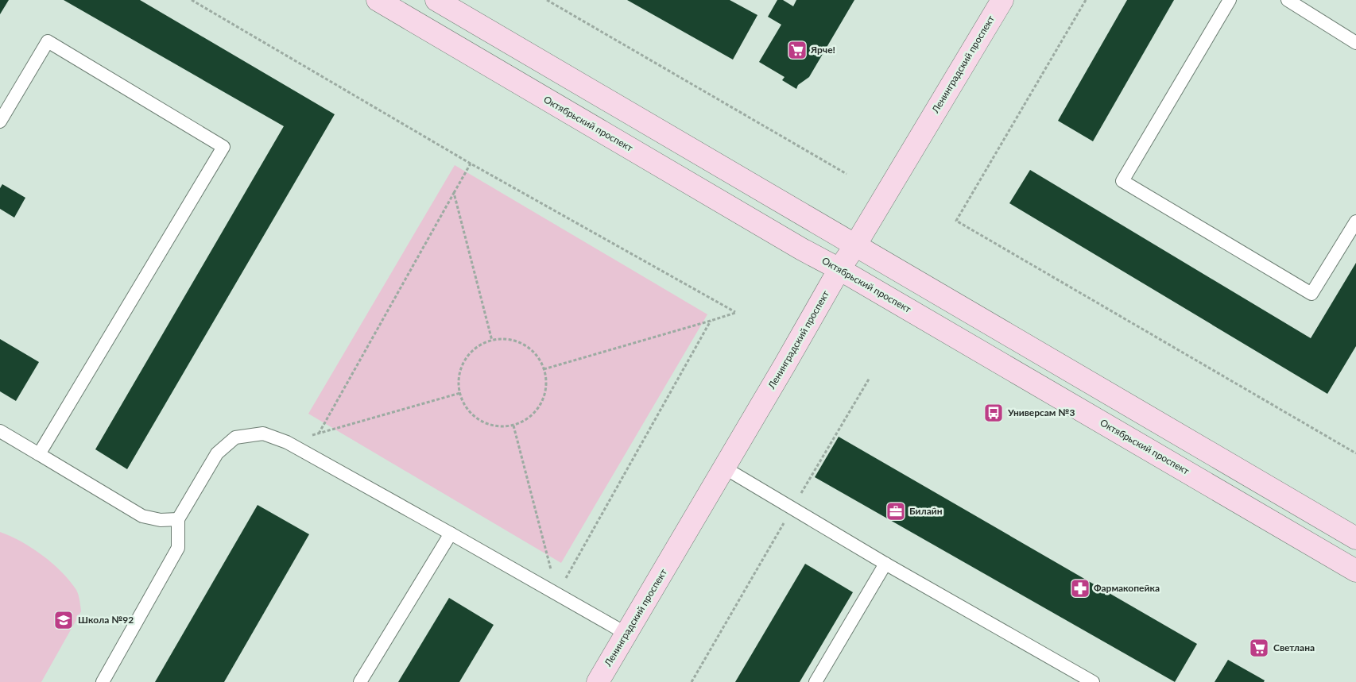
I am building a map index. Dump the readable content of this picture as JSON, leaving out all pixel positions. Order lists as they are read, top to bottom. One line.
{"streets":{"main road":["Ленинградский проспект","Октябрьский проспект"]},"crossings":[["Ленинградский проспект","Октябрьский проспект"]],"places":{"supermarket":["Ярче!","Светлана"],"bus stop":["Универсам №3"],"office":["Билайн"],"pharmacy":["Фармакопейка"],"school or university":["Школа №92"]}}
